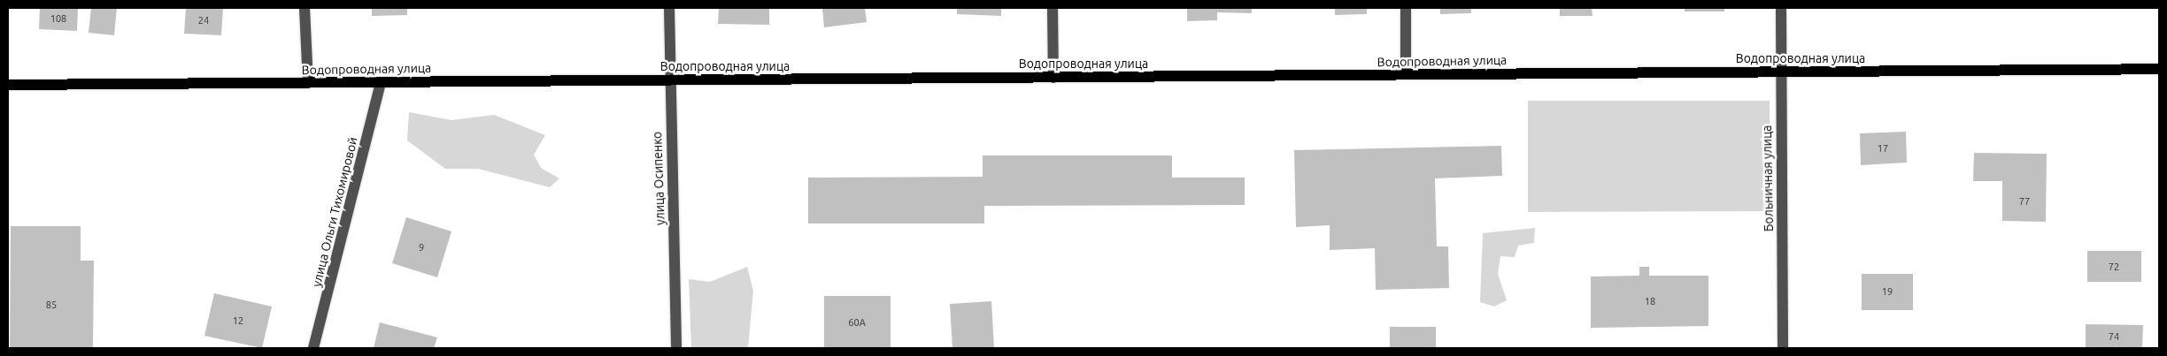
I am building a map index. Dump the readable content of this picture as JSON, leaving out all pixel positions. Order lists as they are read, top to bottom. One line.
{"streets":{"main road":["Водопроводная улица"],"street":["улица Осипенко","Больничная улица","улица Ольги Тихомировой"]},"crossings":[["Водопроводная улица","улица Осипенко"],["Водопроводная улица","Больничная улица"],["Водопроводная улица","улица Ольги Тихомировой"]],"house_numbers":["108","24","17","77","9","72","19","18","85","12","60А","74"]}
